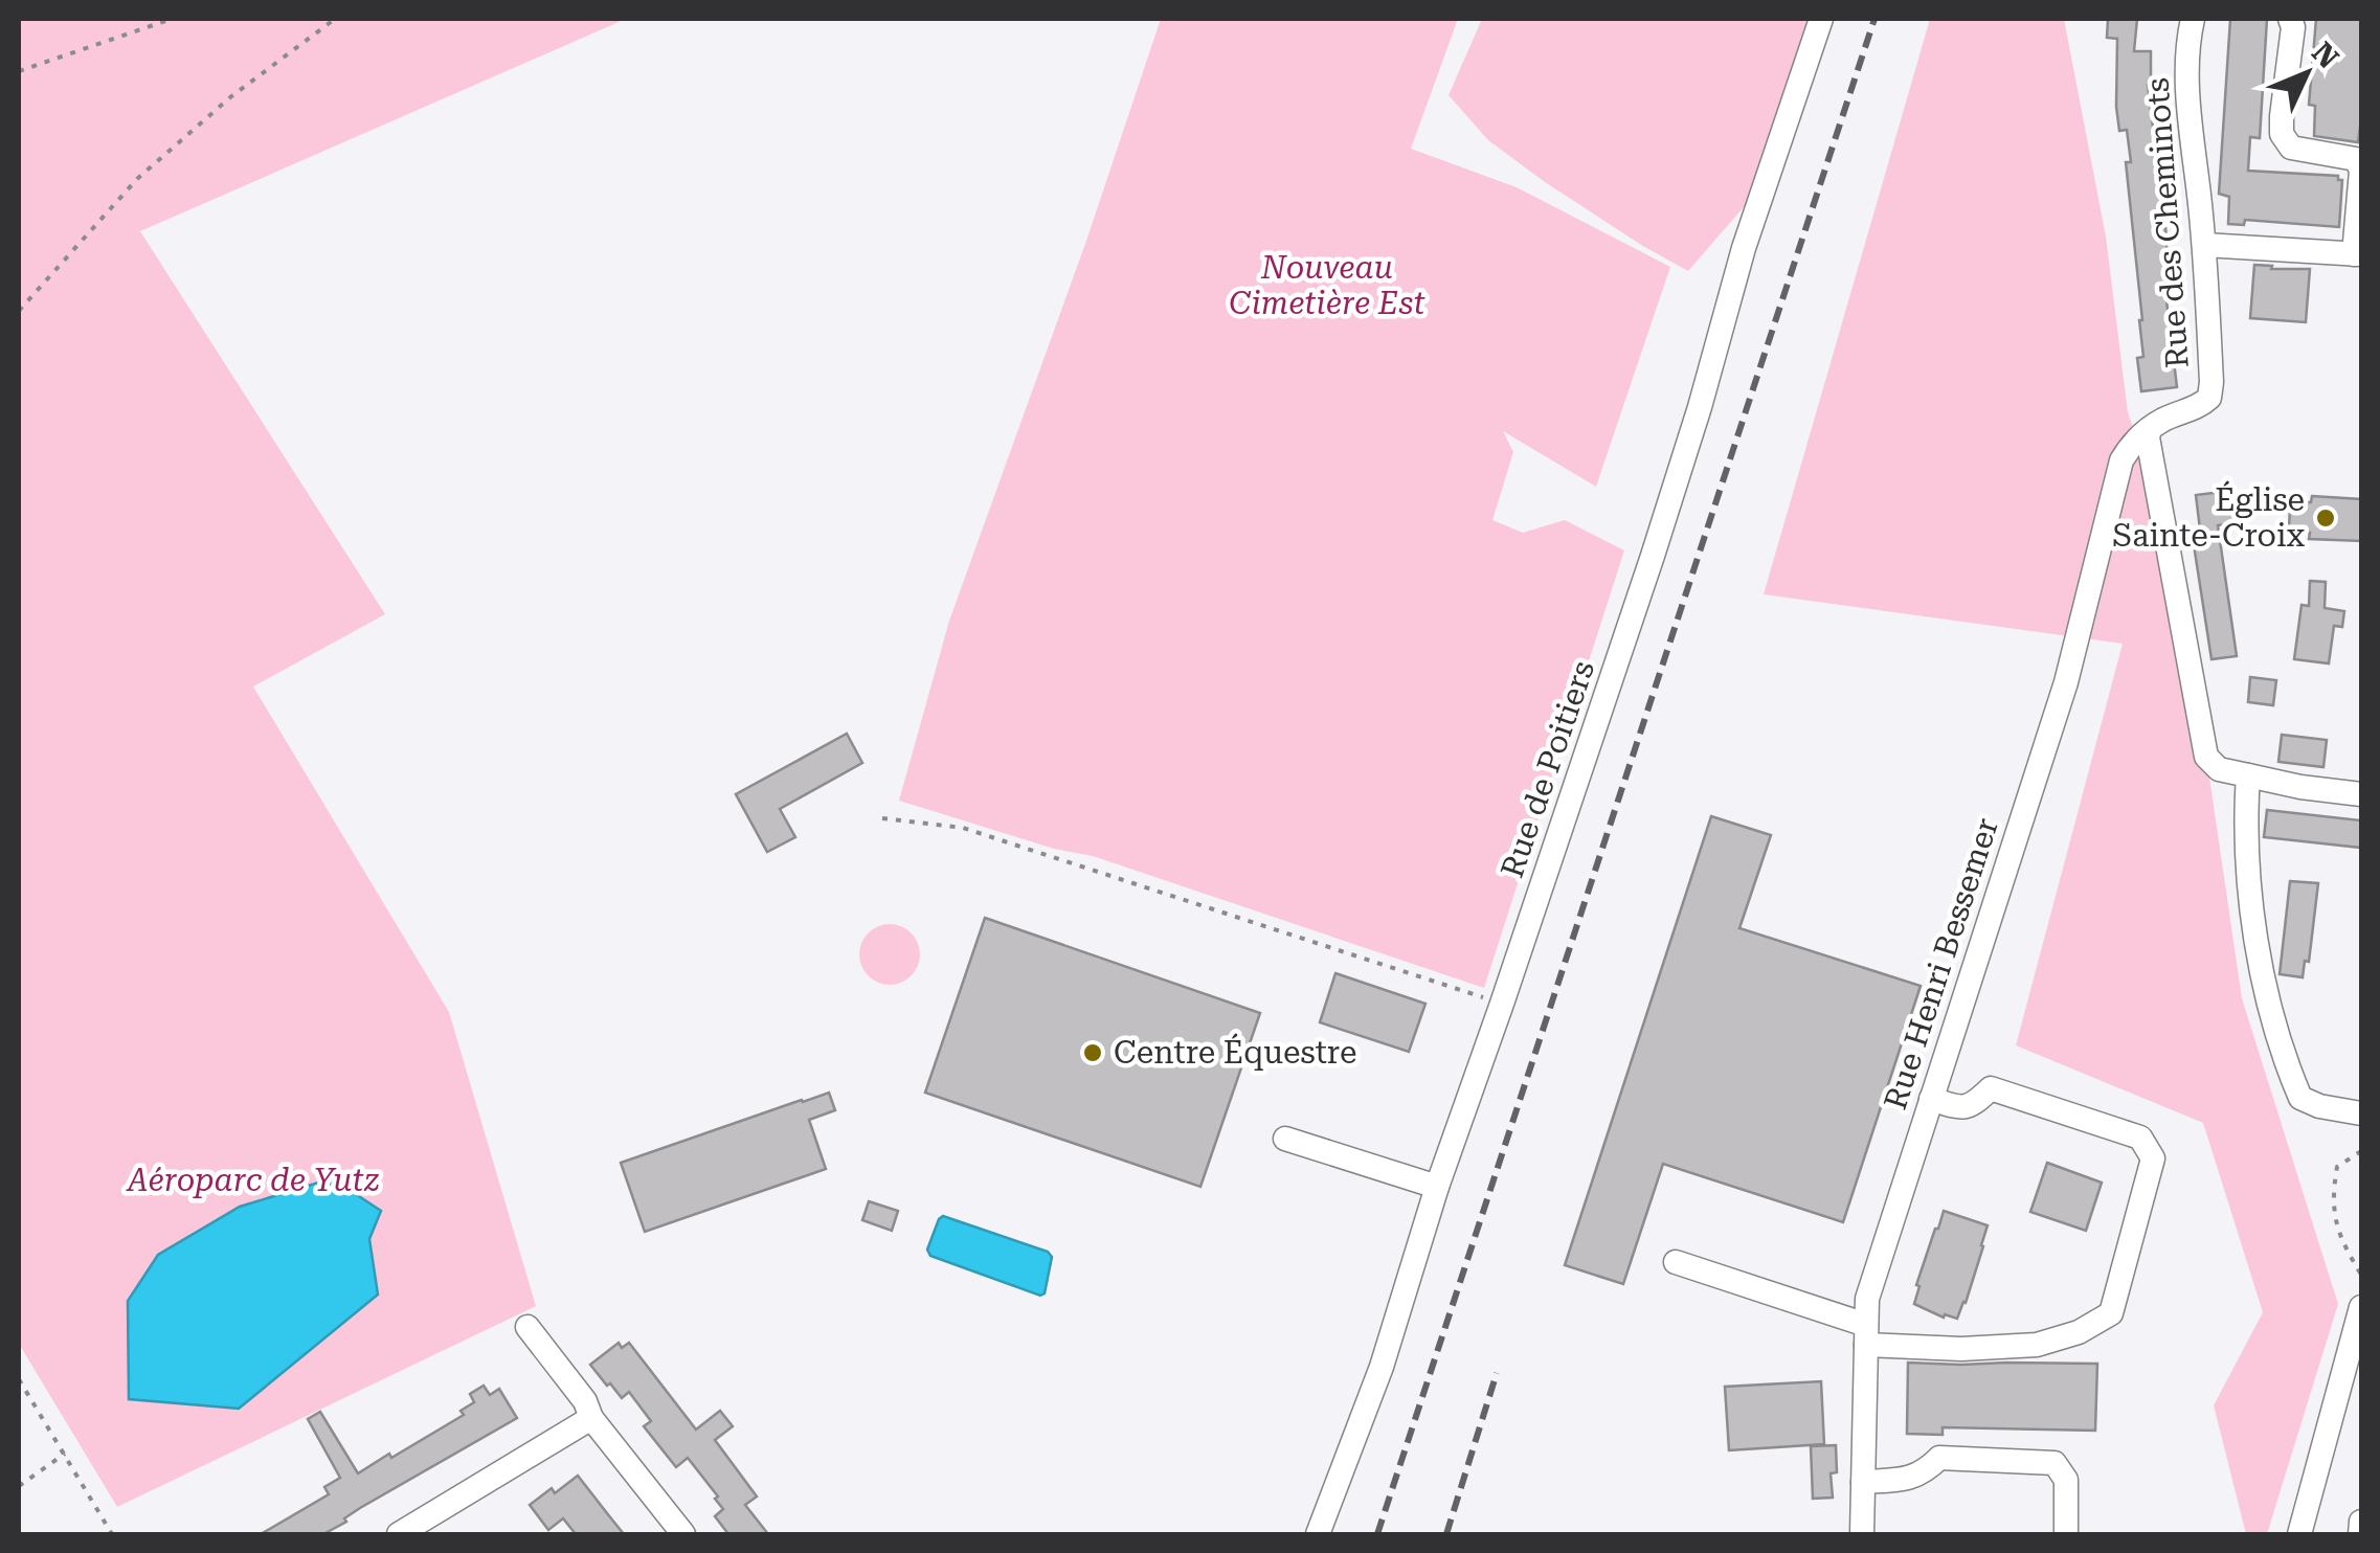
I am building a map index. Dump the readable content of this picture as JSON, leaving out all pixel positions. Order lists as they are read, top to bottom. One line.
{"streets":{"street":["Rue des Cheminots","Rue de Poitiers","Rue Henri Bessemer"]},"crossings":[["Rue des Cheminots","Rue Henri Bessemer"]],"parks":["Nouveau Cimetière Est","Aéroparc de Yutz"],"places":["Église Sainte-Croix","Centre Équestre"],"north":"top right"}
